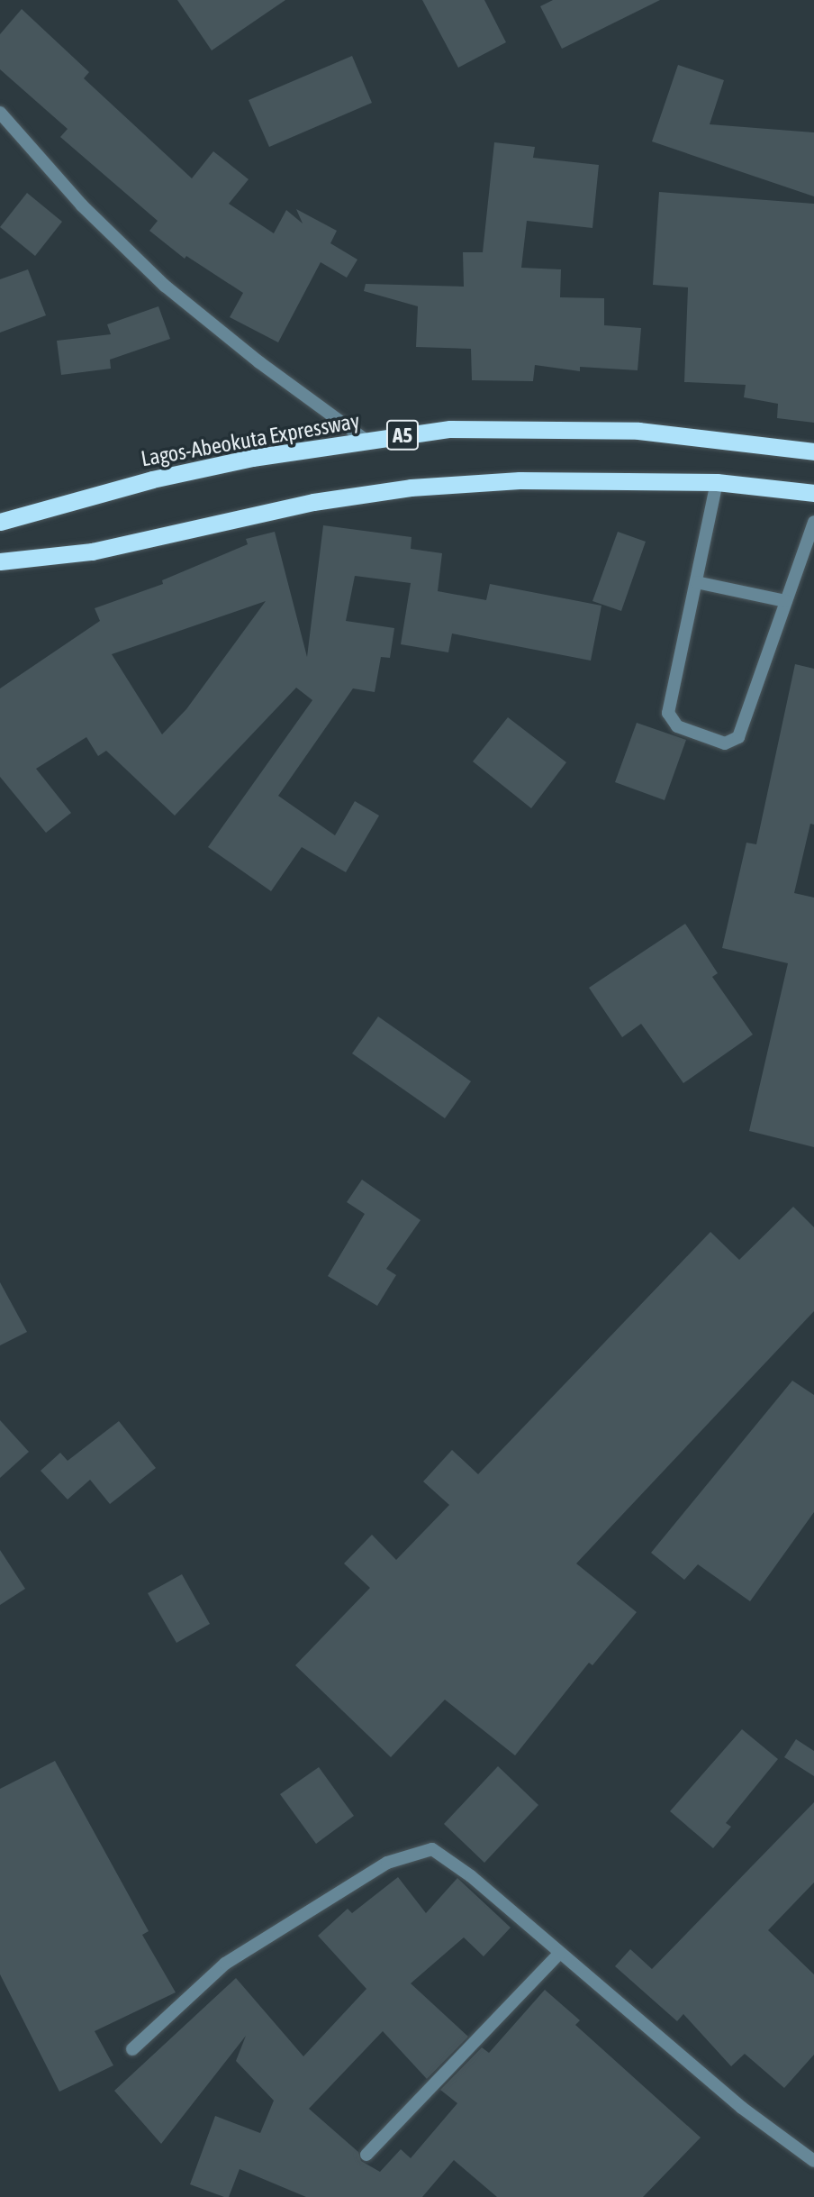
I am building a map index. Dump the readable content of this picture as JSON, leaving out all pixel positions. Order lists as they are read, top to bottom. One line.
{"streets":{"highway":["A5","Lagos-Abeokuta Expressway"]}}
